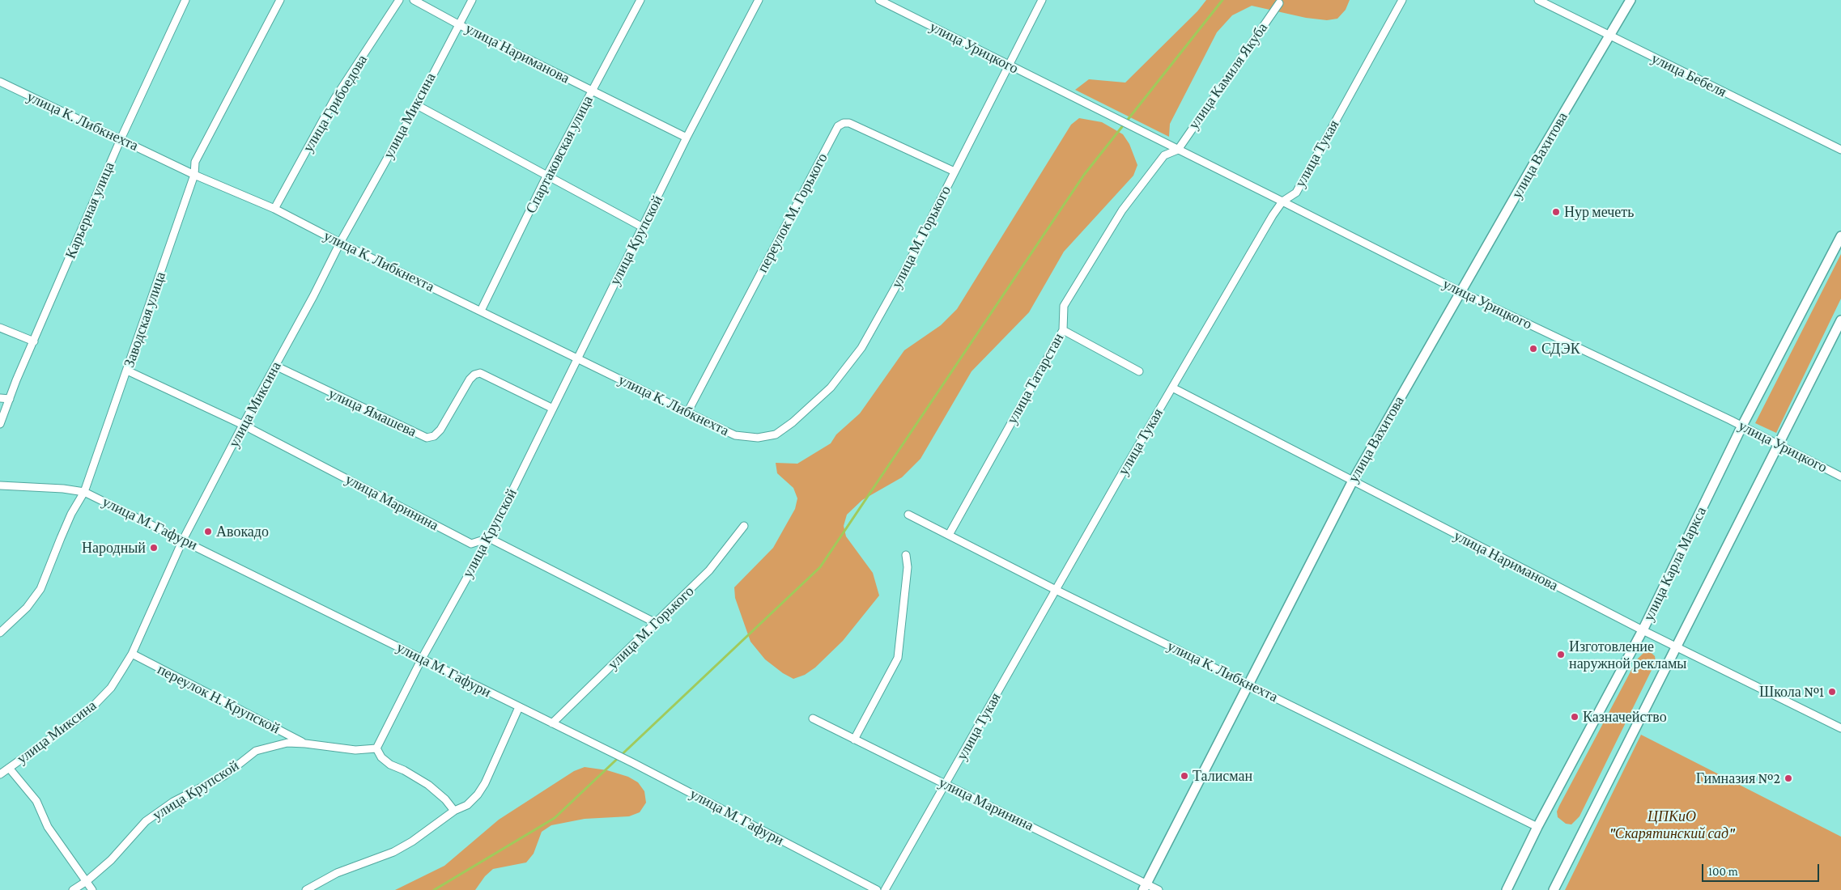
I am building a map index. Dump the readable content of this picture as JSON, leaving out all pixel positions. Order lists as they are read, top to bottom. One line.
{"streets":{"main road":["улица Вахитова","улица Карла Маркса"],"street":["улица Урицкого","улица Нариманова","улица Бебеля","улица Камиля Якуба","улица Грибоедова","улица Миксина","улица К. Либкнехта","улица Тукая","Спартаковская улица","Карьерная улица","переулок М. Горького","улица М. Горького","улица Крупской","Заводская улица","улица Татарстан","улица Ямашева","улица Маринина","улица М. Гафури","переулок Н. Крупской"]},"crossings":[["улица Урицкого","улица Камиля Якуба"],["улица Урицкого","улица Тукая"],["улица Урицкого","улица Вахитова"],["улица Урицкого","улица М. Горького"],["улица Урицкого","улица Татарстан"],["улица Урицкого","улица Карла Маркса"],["улица Нариманова","улица Миксина"],["улица Нариманова","улица Тукая"],["улица Нариманова","Спартаковская улица"],["улица Нариманова","улица Вахитова"],["улица Нариманова","улица Крупской"],["улица Нариманова","улица Карла Маркса"],["улица Бебеля","улица Вахитова"],["улица Камиля Якуба","улица Татарстан"],["улица Грибоедова","улица К. Либкнехта"],["улица Миксина","улица К. Либкнехта"],["улица Миксина","улица Ямашева"],["улица Миксина","улица Маринина"],["улица Миксина","улица М. Гафури"],["улица Миксина","переулок Н. Крупской"],["улица К. Либкнехта","улица Тукая"],["улица К. Либкнехта","Спартаковская улица"],["улица К. Либкнехта","улица Вахитова"],["улица К. Либкнехта","Карьерная улица"],["улица К. Либкнехта","переулок М. Горького"],["улица К. Либкнехта","улица М. Горького"],["улица К. Либкнехта","улица Крупской"],["улица К. Либкнехта","Заводская улица"],["улица К. Либкнехта","улица Татарстан"],["улица К. Либкнехта","улица Карла Маркса"],["улица Тукая","улица Маринина"],["улица Вахитова","улица Маринина"],["переулок М. Горького","улица М. Горького"],["улица М. Горького","улица М. Гафури"],["улица Крупской","улица Ямашева"],["улица Крупской","улица Маринина"],["улица Крупской","улица М. Гафури"],["улица Крупской","переулок Н. Крупской"],["Заводская улица","улица Маринина"],["Заводская улица","улица М. Гафури"]],"parks":["ЦПКиО \"Скарятинский сад\""],"places":["Нур мечеть","СДЭК","Авокадо","Народный","Изготовление наружной рекламы","Школа №1","Казначейство","Талисман","Гимназия №2"],"scale_bar":"100 m"}
